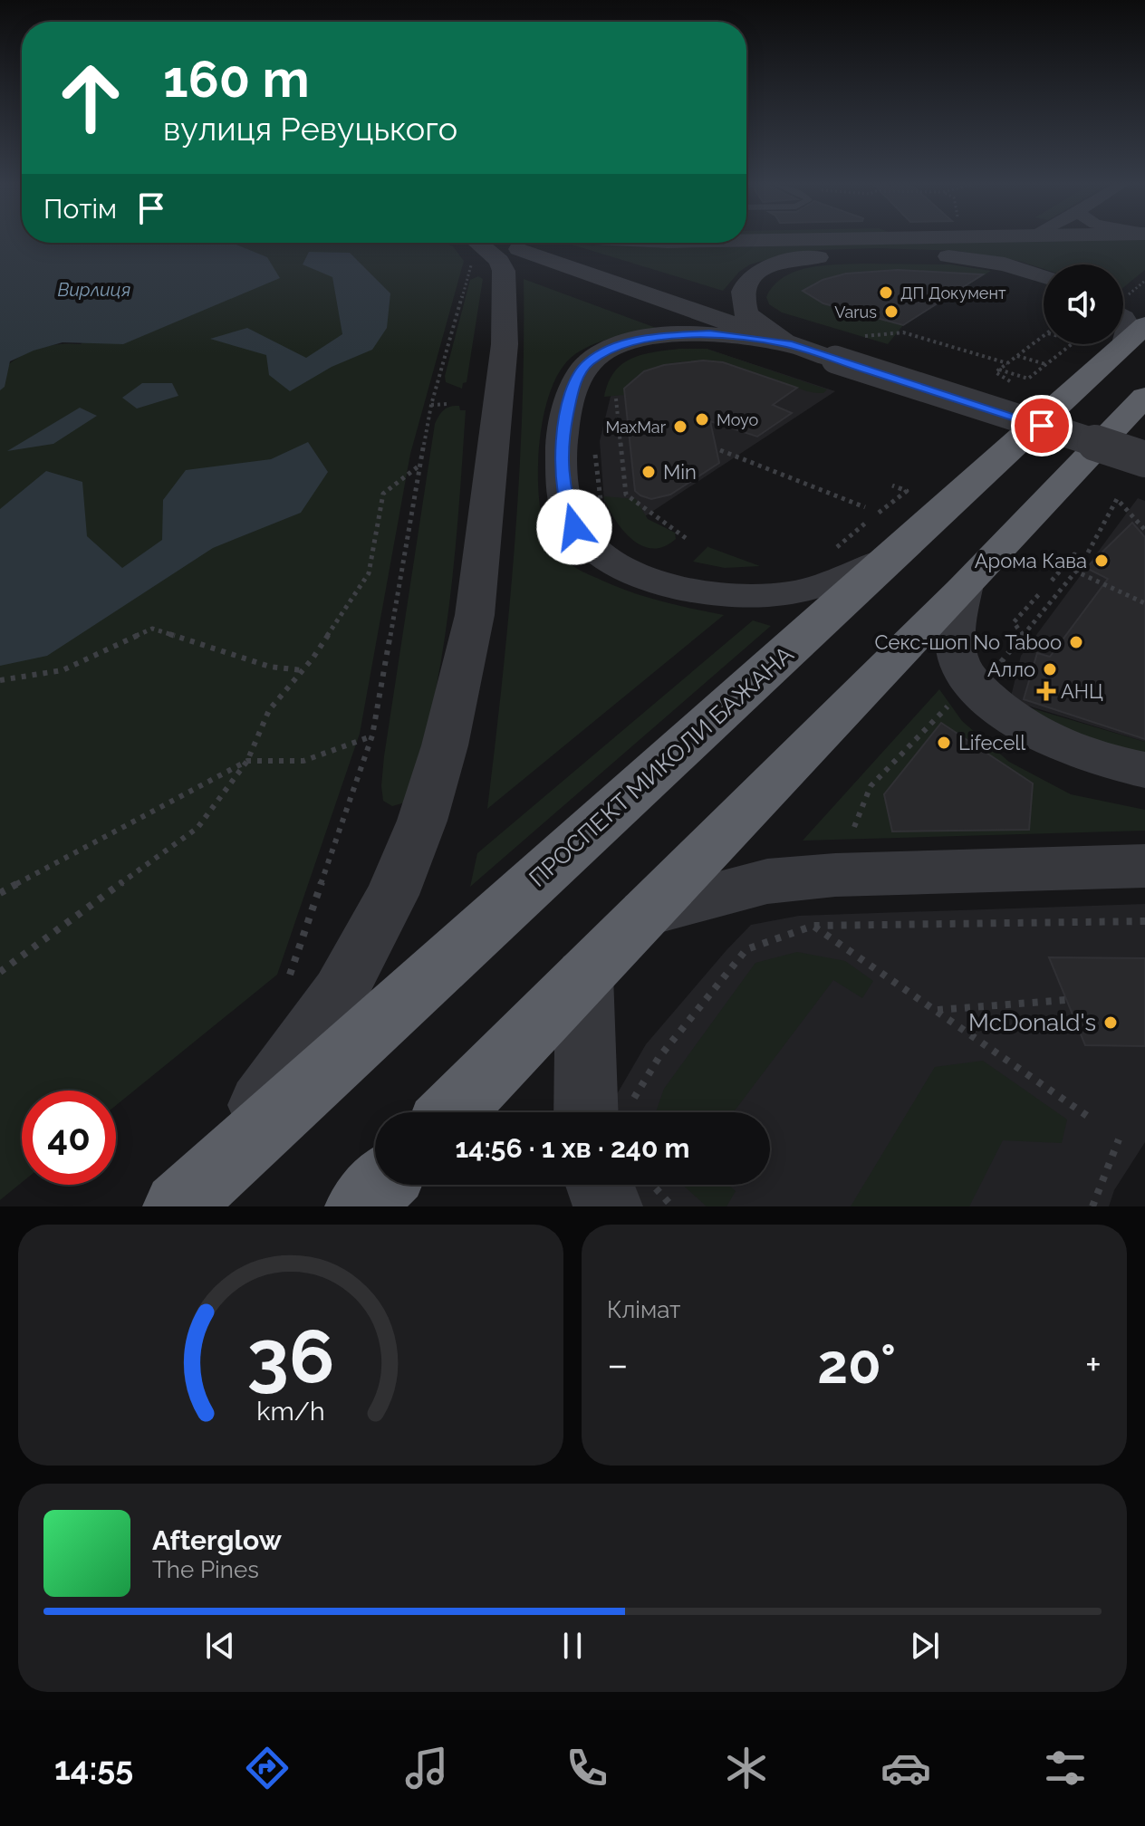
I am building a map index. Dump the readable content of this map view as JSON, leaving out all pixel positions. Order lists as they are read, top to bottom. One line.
{"streets":{"highway":["ПРОСПЕКТ МИКОЛИ БАЖАНА"]},"water":["Вирлиця"],"places":{"other":["ДП Документ","Varus","Moyo","MaxMar","Min","Арома Кава","Секс-шоп No Taboo","Алло","Lifecell","McDonald's"],"health":["АНЦ"]},"page":{"turn":["160 m","вулиця Ревуцького"],"then":"Потім","limit":"40","trip":"14:56 · 1 хв · 240 m","tile":"Клімат","heat":["−","20°","+"],"song":["Afterglow","The Pines"],"tabs":"14:55","gauge":["36","km/h"]}}
